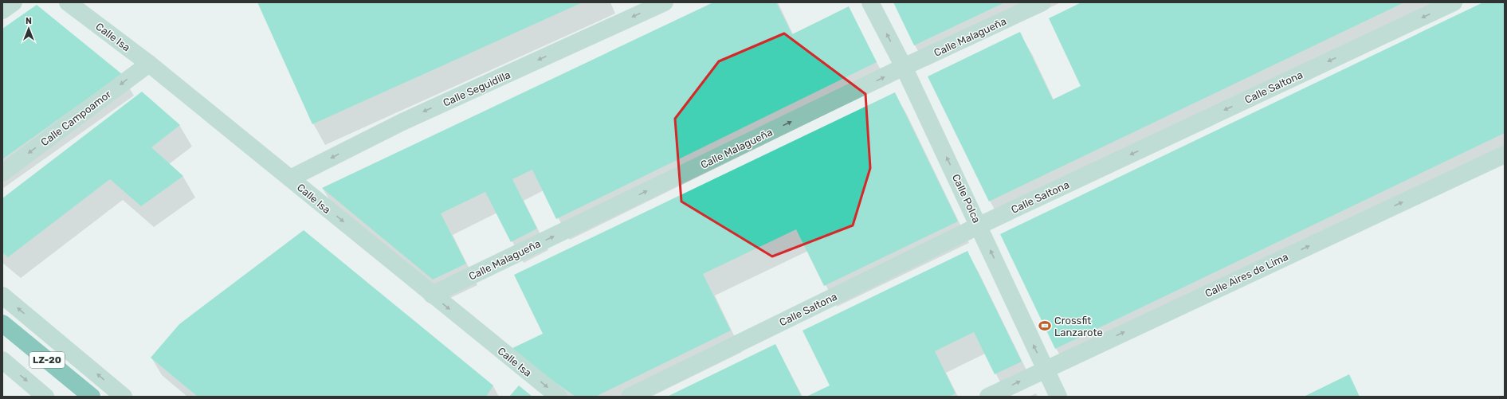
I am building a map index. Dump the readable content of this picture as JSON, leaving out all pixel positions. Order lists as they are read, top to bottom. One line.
{"streets":{"main road":["LZ-20"],"street":["Calle Isa","Calle Malagueña","Calle Saltona","Calle Seguidilla","Calle Campoamor","Calle Polca","Calle Aires de Lima"]},"crossings":[["Calle Isa","Calle Malagueña"],["Calle Isa","Calle Seguidilla"],["Calle Isa","Calle Campoamor"],["Calle Malagueña","Calle Polca"],["Calle Saltona","Calle Polca"],["Calle Polca","Calle Aires de Lima"]],"one_way":["Calle Isa","Calle Malagueña","Calle Saltona","Calle Seguidilla","Calle Campoamor","Calle Polca","Calle Aires de Lima"],"places":{"sports":["Crossfit Lanzarote"]},"north":"top"}
